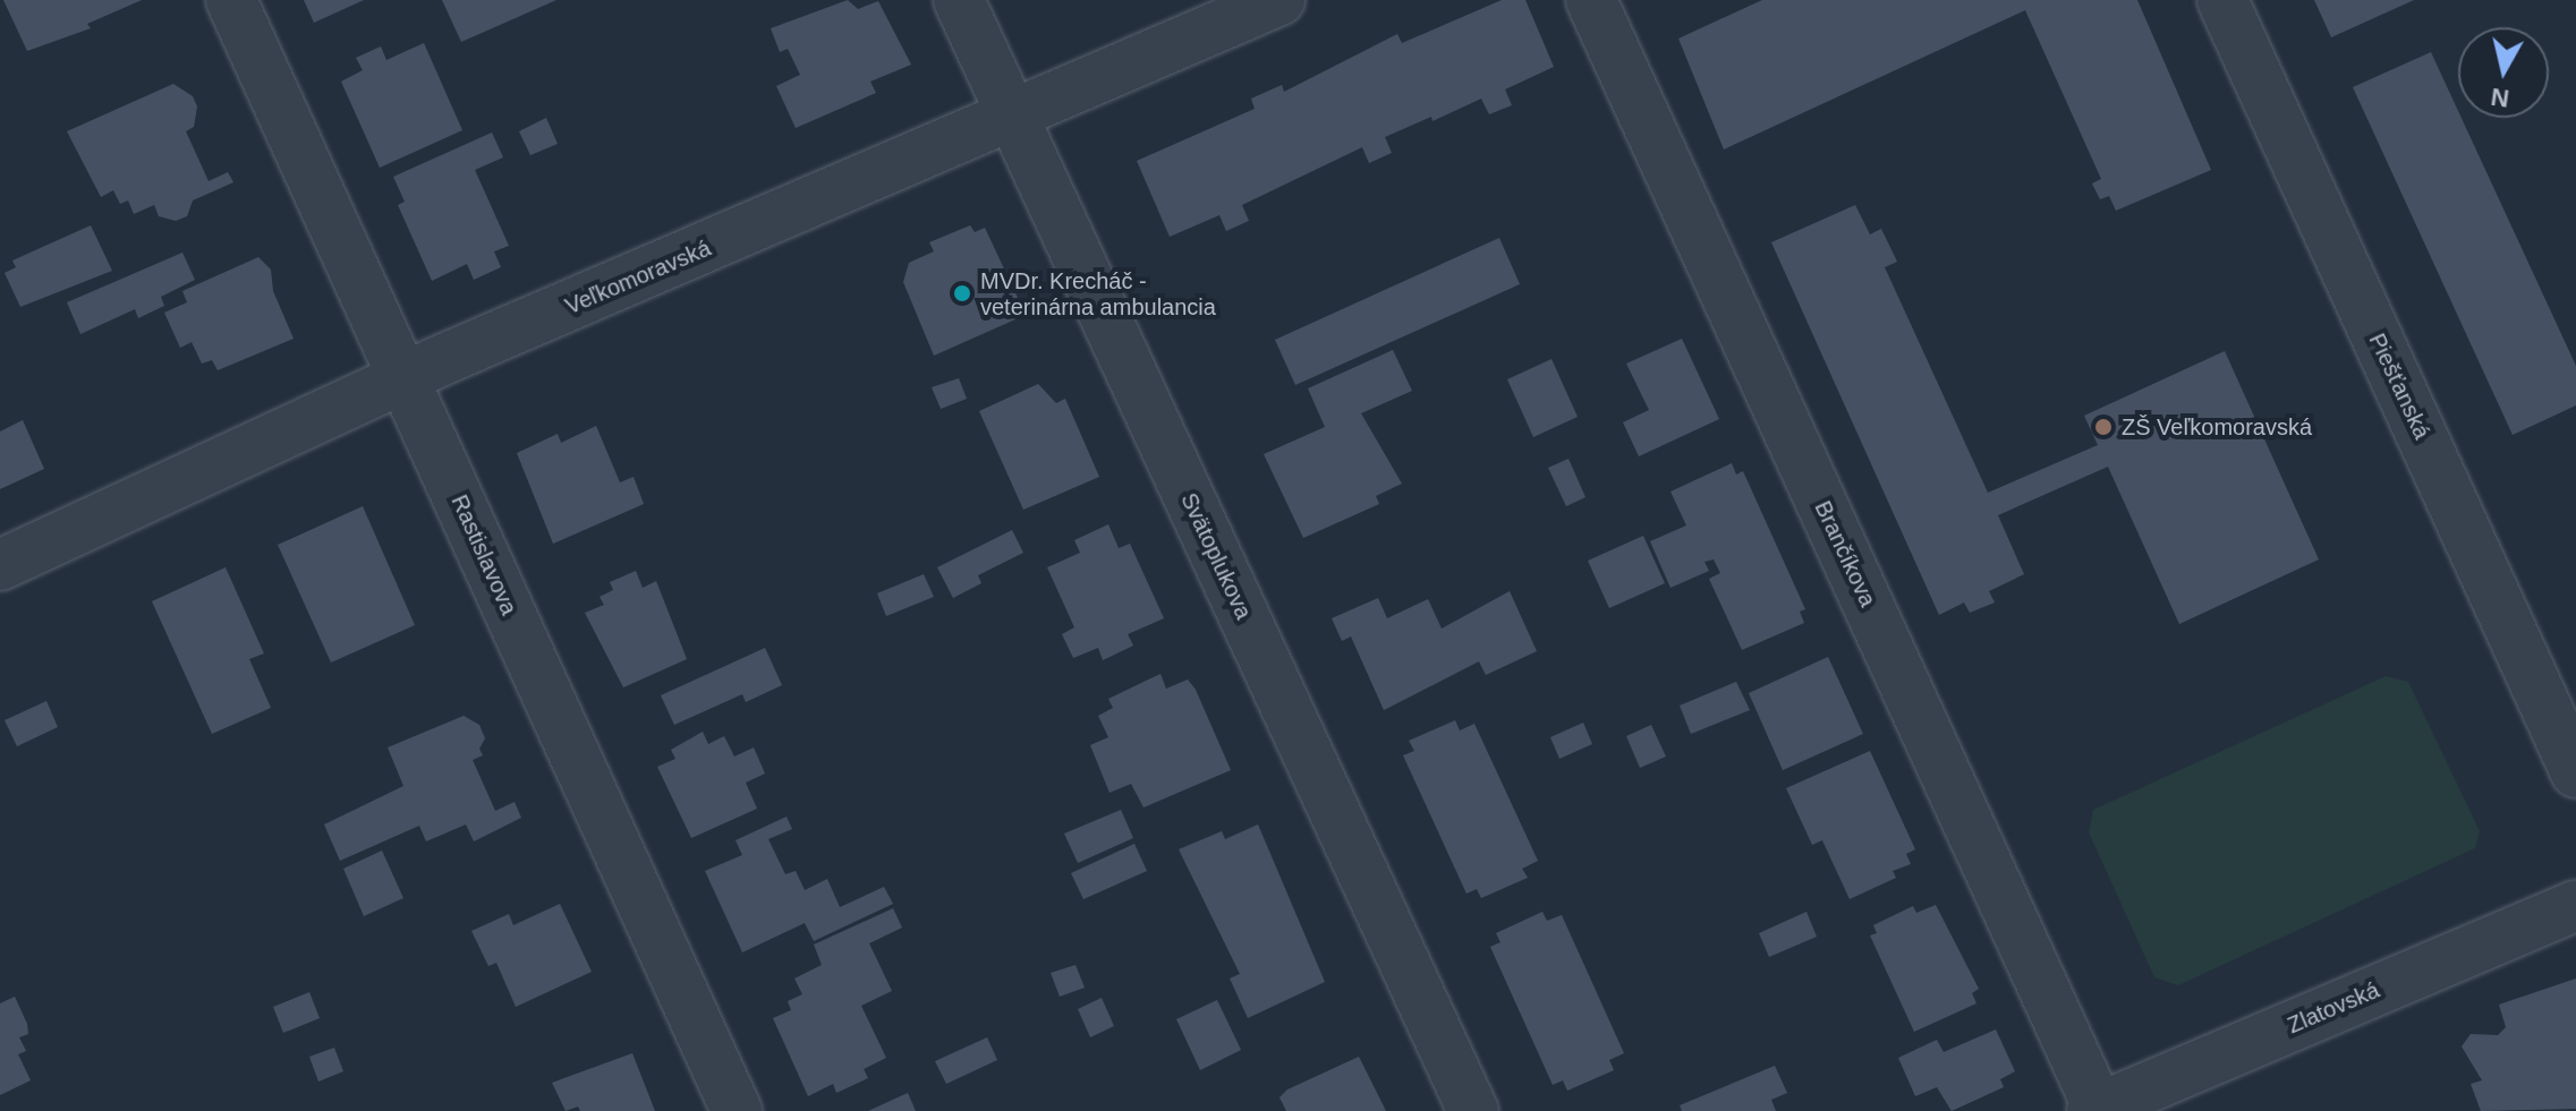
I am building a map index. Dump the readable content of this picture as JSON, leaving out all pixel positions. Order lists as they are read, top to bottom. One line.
{"streets":{"street":["Veľkomoravská","Piešťanská","Brančíkova","Rastislavova","Svätoplukova","Zlatovská"]},"crossings":[["Veľkomoravská","Rastislavova"],["Veľkomoravská","Svätoplukova"],["Brančíkova","Zlatovská"]],"places":["MVDr. Krecháč - veterinárna ambulancia","ZŠ Veľkomoravská"],"north":"bottom"}
